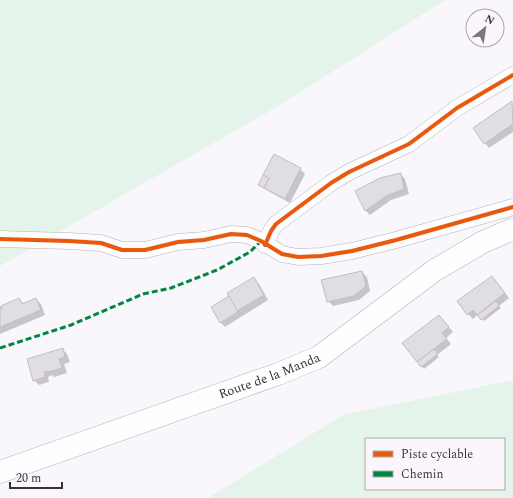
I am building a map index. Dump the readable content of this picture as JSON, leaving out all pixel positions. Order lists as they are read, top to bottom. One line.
{"streets":{"main road":["Route de la Manda"]},"legend":["Piste cyclable","Chemin"],"scale_bar":"20 m","north":"top right"}
